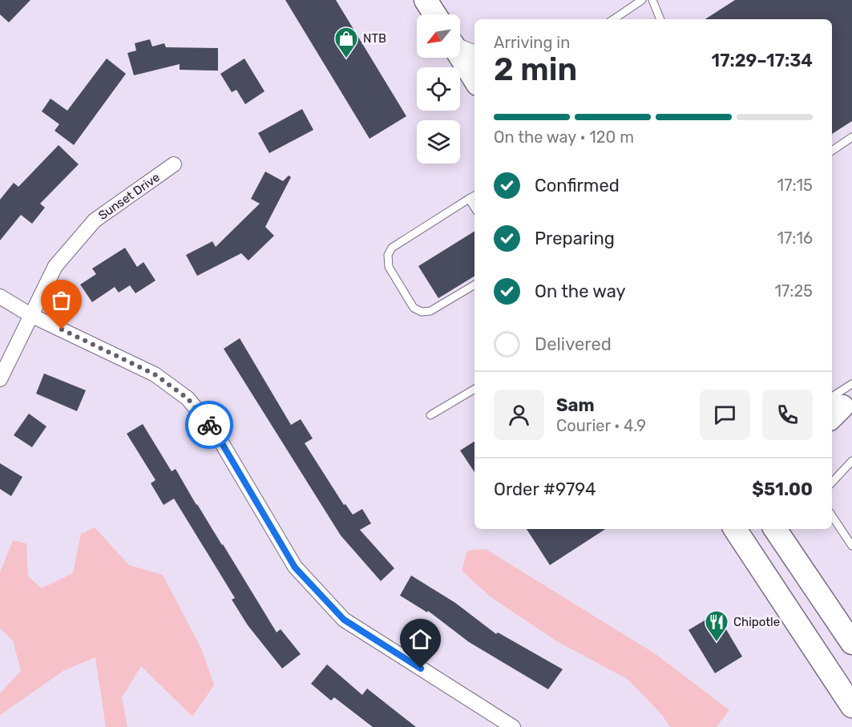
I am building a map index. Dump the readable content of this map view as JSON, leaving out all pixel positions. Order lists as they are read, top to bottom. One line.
{"streets":{"street":["Sunset Drive"]},"places":{"shop":["NTB"],"restaurant":["Chipotle"]},"north":"bottom left","page":{"heading":["2 min","Arriving in","17:29–17:34"],"panel":["Sam","Courier · 4.9","Order #9794","$51.00"],"bar":"On the way · 120 m","list":[["Confirmed","17:15"],["Preparing","17:16"],["On the way","17:25"],"Delivered"]}}
